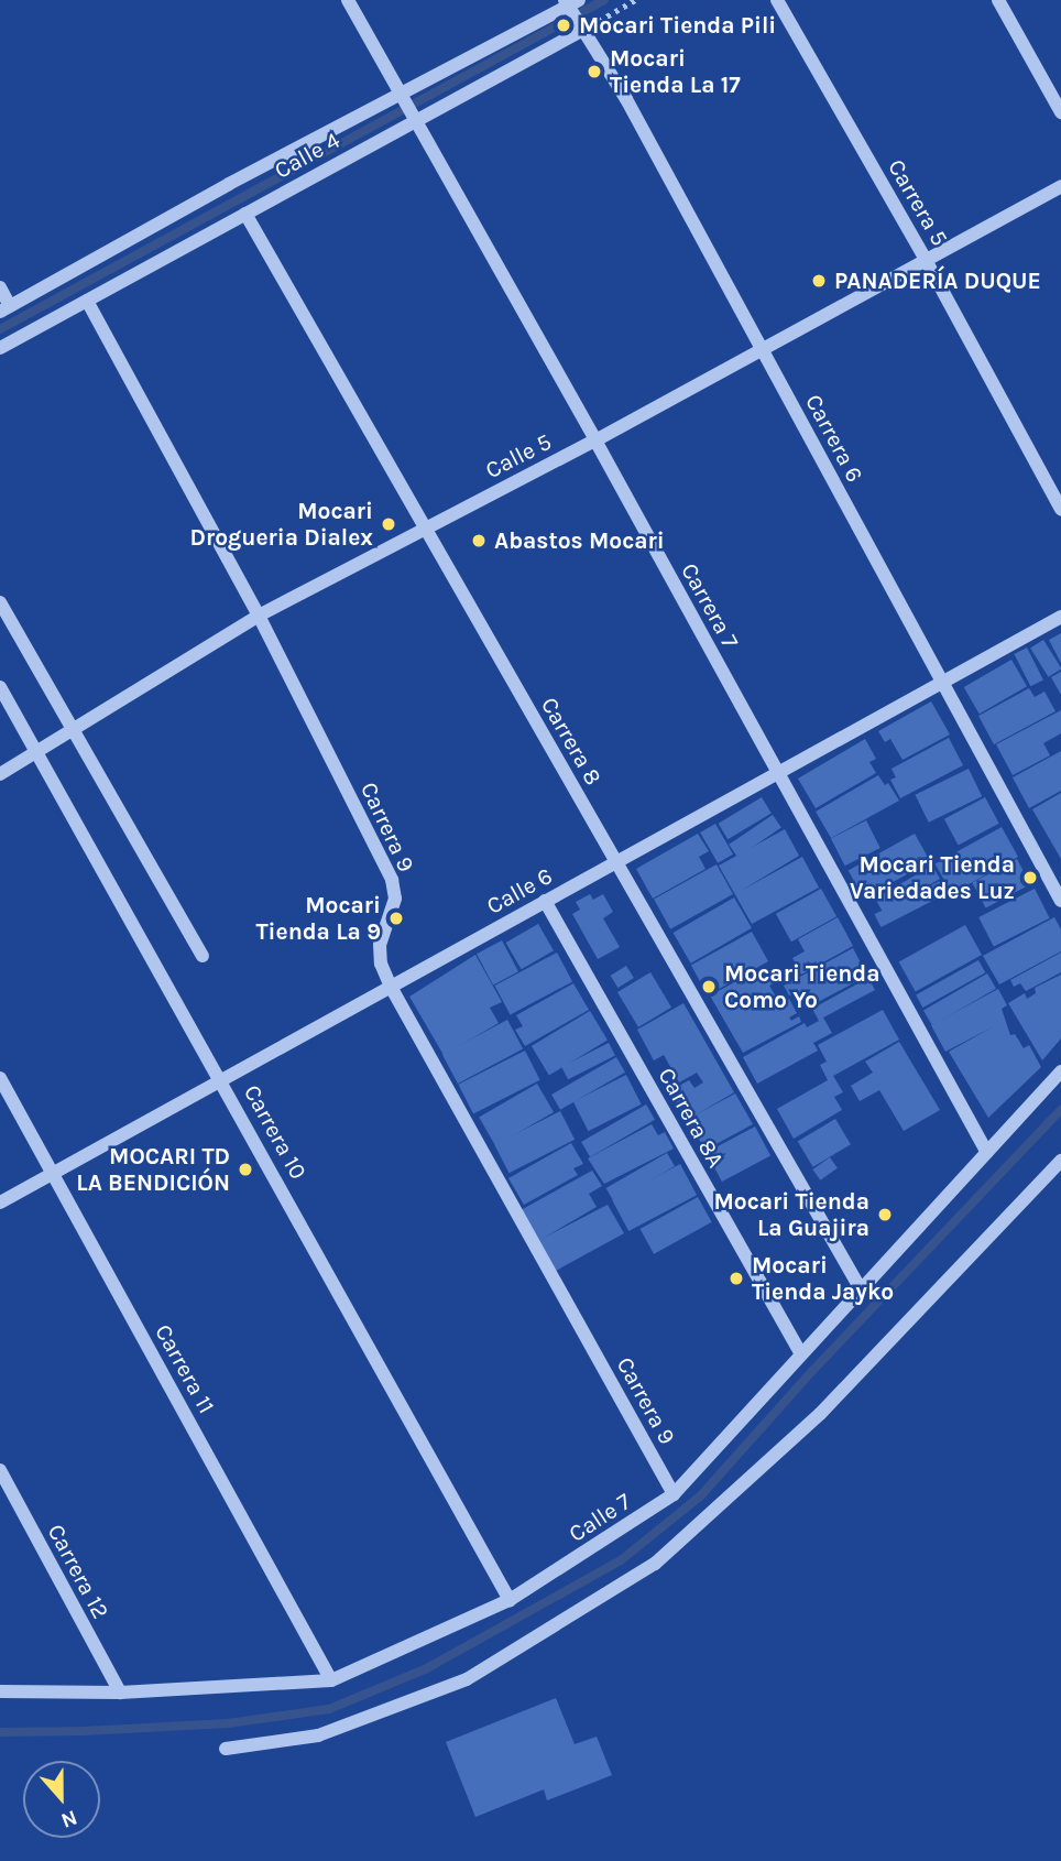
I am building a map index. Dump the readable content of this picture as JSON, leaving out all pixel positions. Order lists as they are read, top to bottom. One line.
{"streets":{"street":["Calle 4","Carrera 5","Carrera 6","Calle 5","Carrera 7","Carrera 8","Carrera 9","Calle 6","Carrera 8A","Carrera 10","Carrera 11","Calle 7","Carrera 12"]},"crossings":[["Calle 4","Carrera 6"],["Calle 4","Carrera 7"],["Calle 4","Carrera 8"],["Calle 4","Carrera 9"],["Carrera 5","Calle 5"],["Carrera 6","Calle 5"],["Carrera 6","Calle 6"],["Calle 5","Carrera 7"],["Calle 5","Carrera 8"],["Calle 5","Carrera 9"],["Calle 5","Carrera 10"],["Carrera 7","Calle 6"],["Carrera 7","Calle 7"],["Carrera 8","Calle 6"],["Carrera 8","Calle 7"],["Carrera 9","Calle 6"],["Carrera 9","Calle 7"],["Calle 6","Carrera 8A"],["Calle 6","Carrera 10"],["Calle 6","Carrera 11"],["Carrera 8A","Calle 7"],["Carrera 10","Calle 7"],["Carrera 11","Calle 7"],["Calle 7","Carrera 12"]],"places":["Mocari Tienda Pili","Mocari Tienda La 17","PANADERÍA DUQUE","Mocari Drogueria Dialex","Abastos Mocari","Mocari Tienda Variedades Luz","Mocari Tienda La 9","Mocari Tienda Como Yo","MOCARI TD LA BENDICIÓN","Mocari Tienda La Guajira","Mocari Tienda Jayko"],"north":"bottom"}
